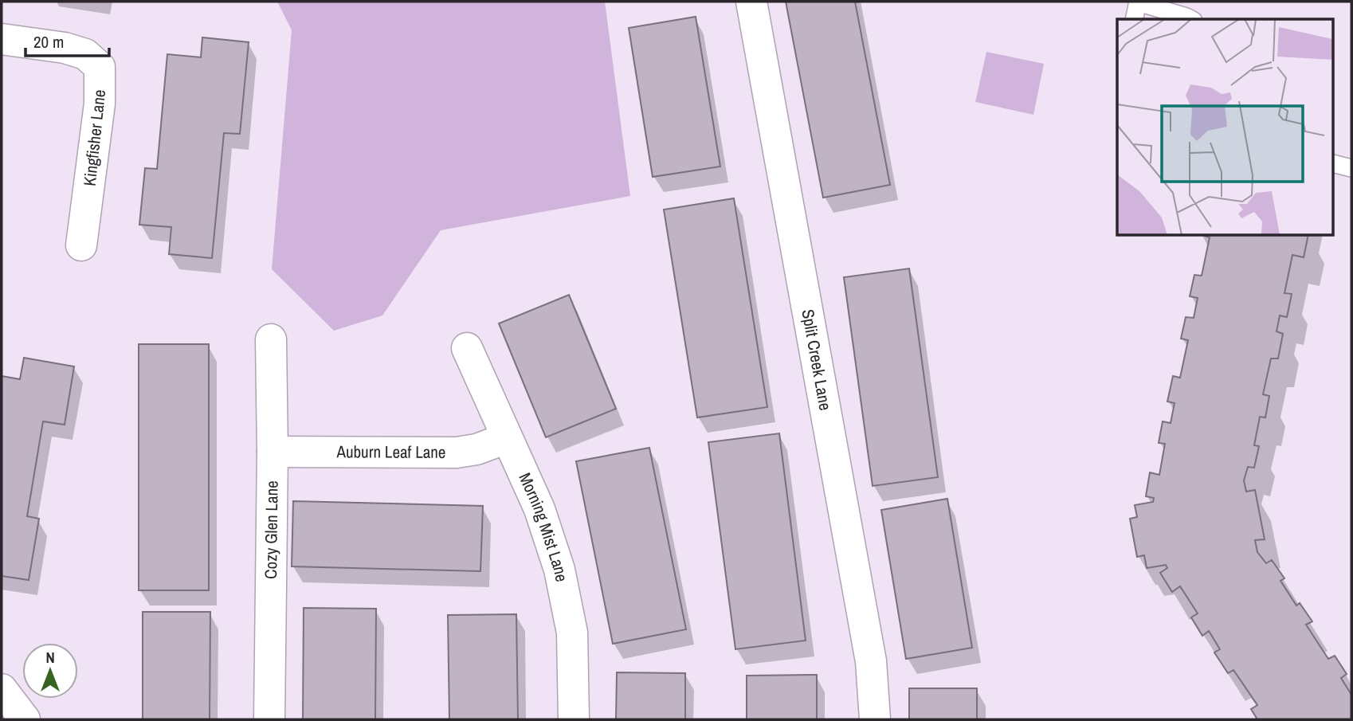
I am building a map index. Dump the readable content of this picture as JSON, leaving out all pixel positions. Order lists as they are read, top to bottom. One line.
{"streets":{"street":["Kingfisher Lane","Split Creek Lane","Auburn Leaf Lane","Morning Mist Lane","Cozy Glen Lane"]},"crossings":[["Auburn Leaf Lane","Morning Mist Lane"],["Auburn Leaf Lane","Cozy Glen Lane"]],"scale_bar":"20 m","north":"top"}
